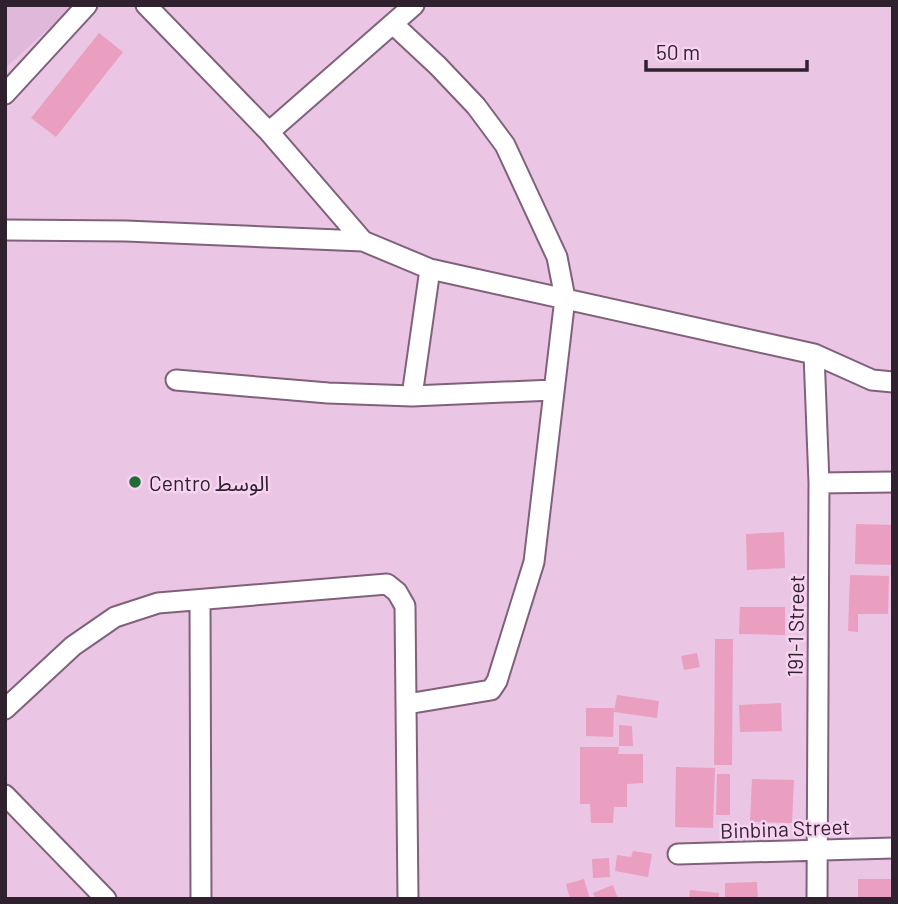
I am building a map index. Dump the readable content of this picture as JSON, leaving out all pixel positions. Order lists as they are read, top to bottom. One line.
{"streets":{"street":["191-1 Street","Binbina Street"]},"crossings":[["191-1 Street","Binbina Street"]],"places":["Centro الوسط"],"scale_bar":"50 m"}
